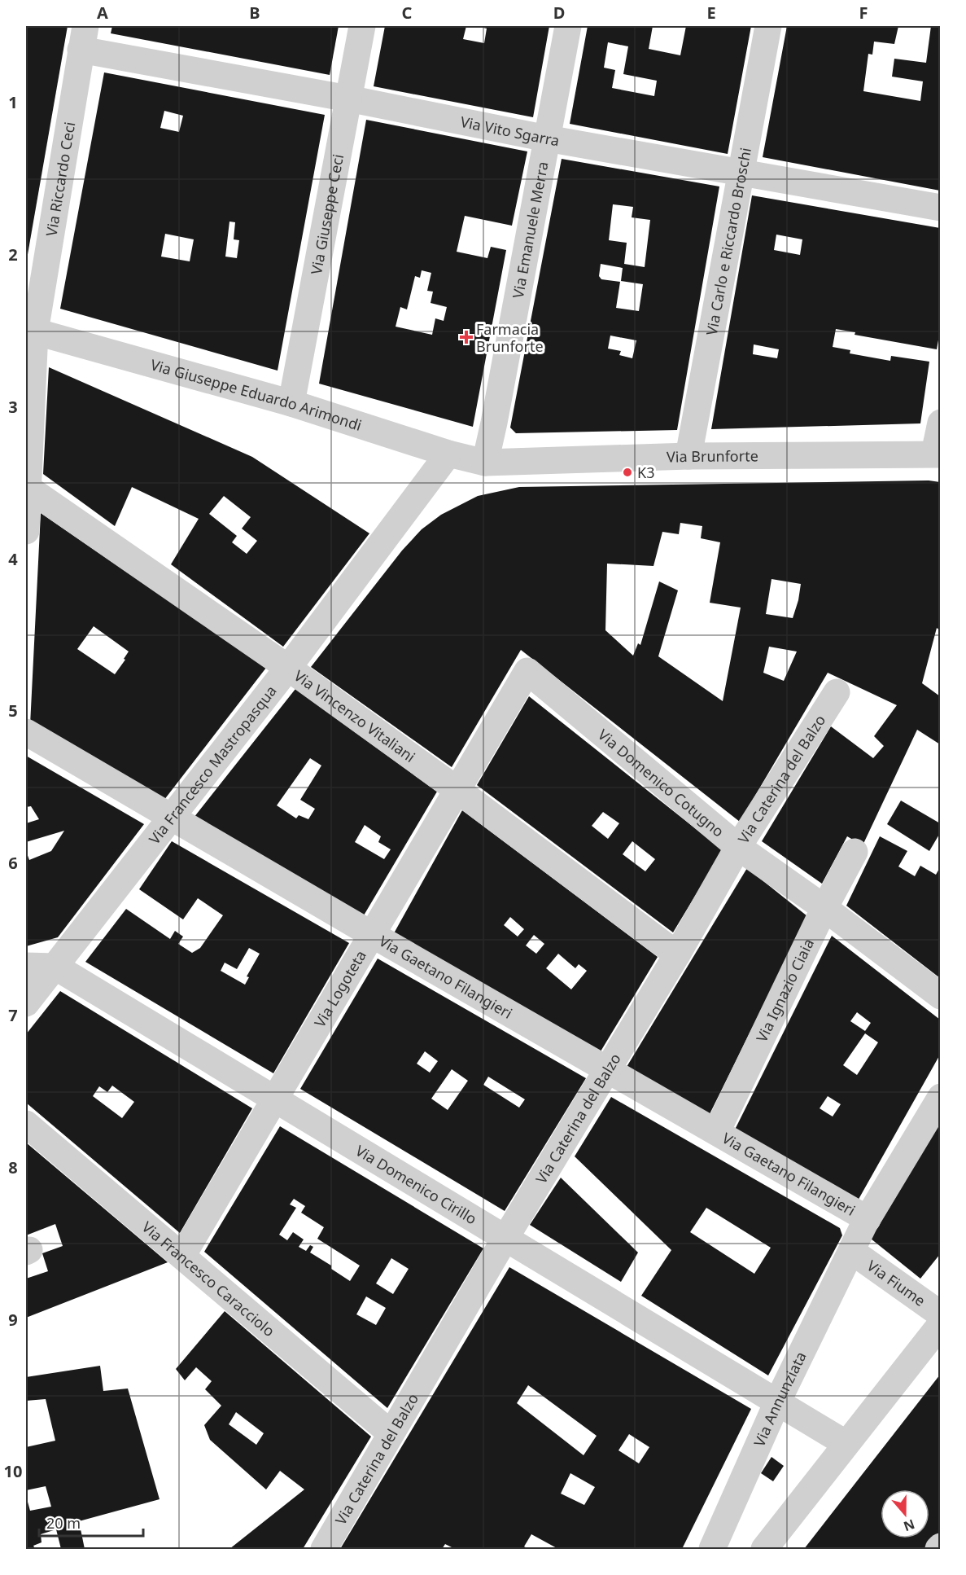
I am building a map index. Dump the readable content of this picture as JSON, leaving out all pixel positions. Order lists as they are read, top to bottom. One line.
{"streets":{"street":["Via Vito Sgarra","Via Riccardo Ceci","Via Giuseppe Ceci","Via Emanuele Merra","Via Carlo e Riccardo Broschi","Via Giuseppe Eduardo Arimondi","Via Brunforte","Via Vincenzo Vitaliani","Via Francesco Mastropasqua","Via Caterina del Balzo","Via Domenico Cotugno","Via Gaetano Filangieri","Via Logoteta","Via Ignazio Ciaia","Via Domenico Cirillo","Via Francesco Caracciolo","Via Fiume","Via Annunziata"]},"crossings":[["Via Vito Sgarra","Via Riccardo Ceci"],["Via Vito Sgarra","Via Giuseppe Ceci"],["Via Vito Sgarra","Via Emanuele Merra"],["Via Vito Sgarra","Via Carlo e Riccardo Broschi"],["Via Riccardo Ceci","Via Giuseppe Eduardo Arimondi"],["Via Riccardo Ceci","Via Vincenzo Vitaliani"],["Via Giuseppe Ceci","Via Giuseppe Eduardo Arimondi"],["Via Emanuele Merra","Via Giuseppe Eduardo Arimondi"],["Via Emanuele Merra","Via Brunforte"],["Via Carlo e Riccardo Broschi","Via Brunforte"],["Via Giuseppe Eduardo Arimondi","Via Brunforte"],["Via Giuseppe Eduardo Arimondi","Via Francesco Mastropasqua"],["Via Vincenzo Vitaliani","Via Francesco Mastropasqua"],["Via Vincenzo Vitaliani","Via Caterina del Balzo"],["Via Vincenzo Vitaliani","Via Logoteta"],["Via Francesco Mastropasqua","Via Gaetano Filangieri"],["Via Francesco Mastropasqua","Via Domenico Cirillo"],["Via Caterina del Balzo","Via Domenico Cotugno"],["Via Caterina del Balzo","Via Gaetano Filangieri"],["Via Caterina del Balzo","Via Domenico Cirillo"],["Via Caterina del Balzo","Via Francesco Caracciolo"],["Via Domenico Cotugno","Via Logoteta"],["Via Domenico Cotugno","Via Ignazio Ciaia"],["Via Gaetano Filangieri","Via Logoteta"],["Via Gaetano Filangieri","Via Ignazio Ciaia"],["Via Gaetano Filangieri","Via Annunziata"],["Via Logoteta","Via Domenico Cirillo"],["Via Logoteta","Via Francesco Caracciolo"],["Via Domenico Cirillo","Via Annunziata"],["Via Fiume","Via Annunziata"]],"places":{"health":["Farmacia Brunforte"],"other":["K3"]},"scale_bar":"20 m","north":"bottom","grid":{"columns":["A","B","C","D","E","F"],"rows":["1","2","3","4","5","6","7","8","9","10"]}}
